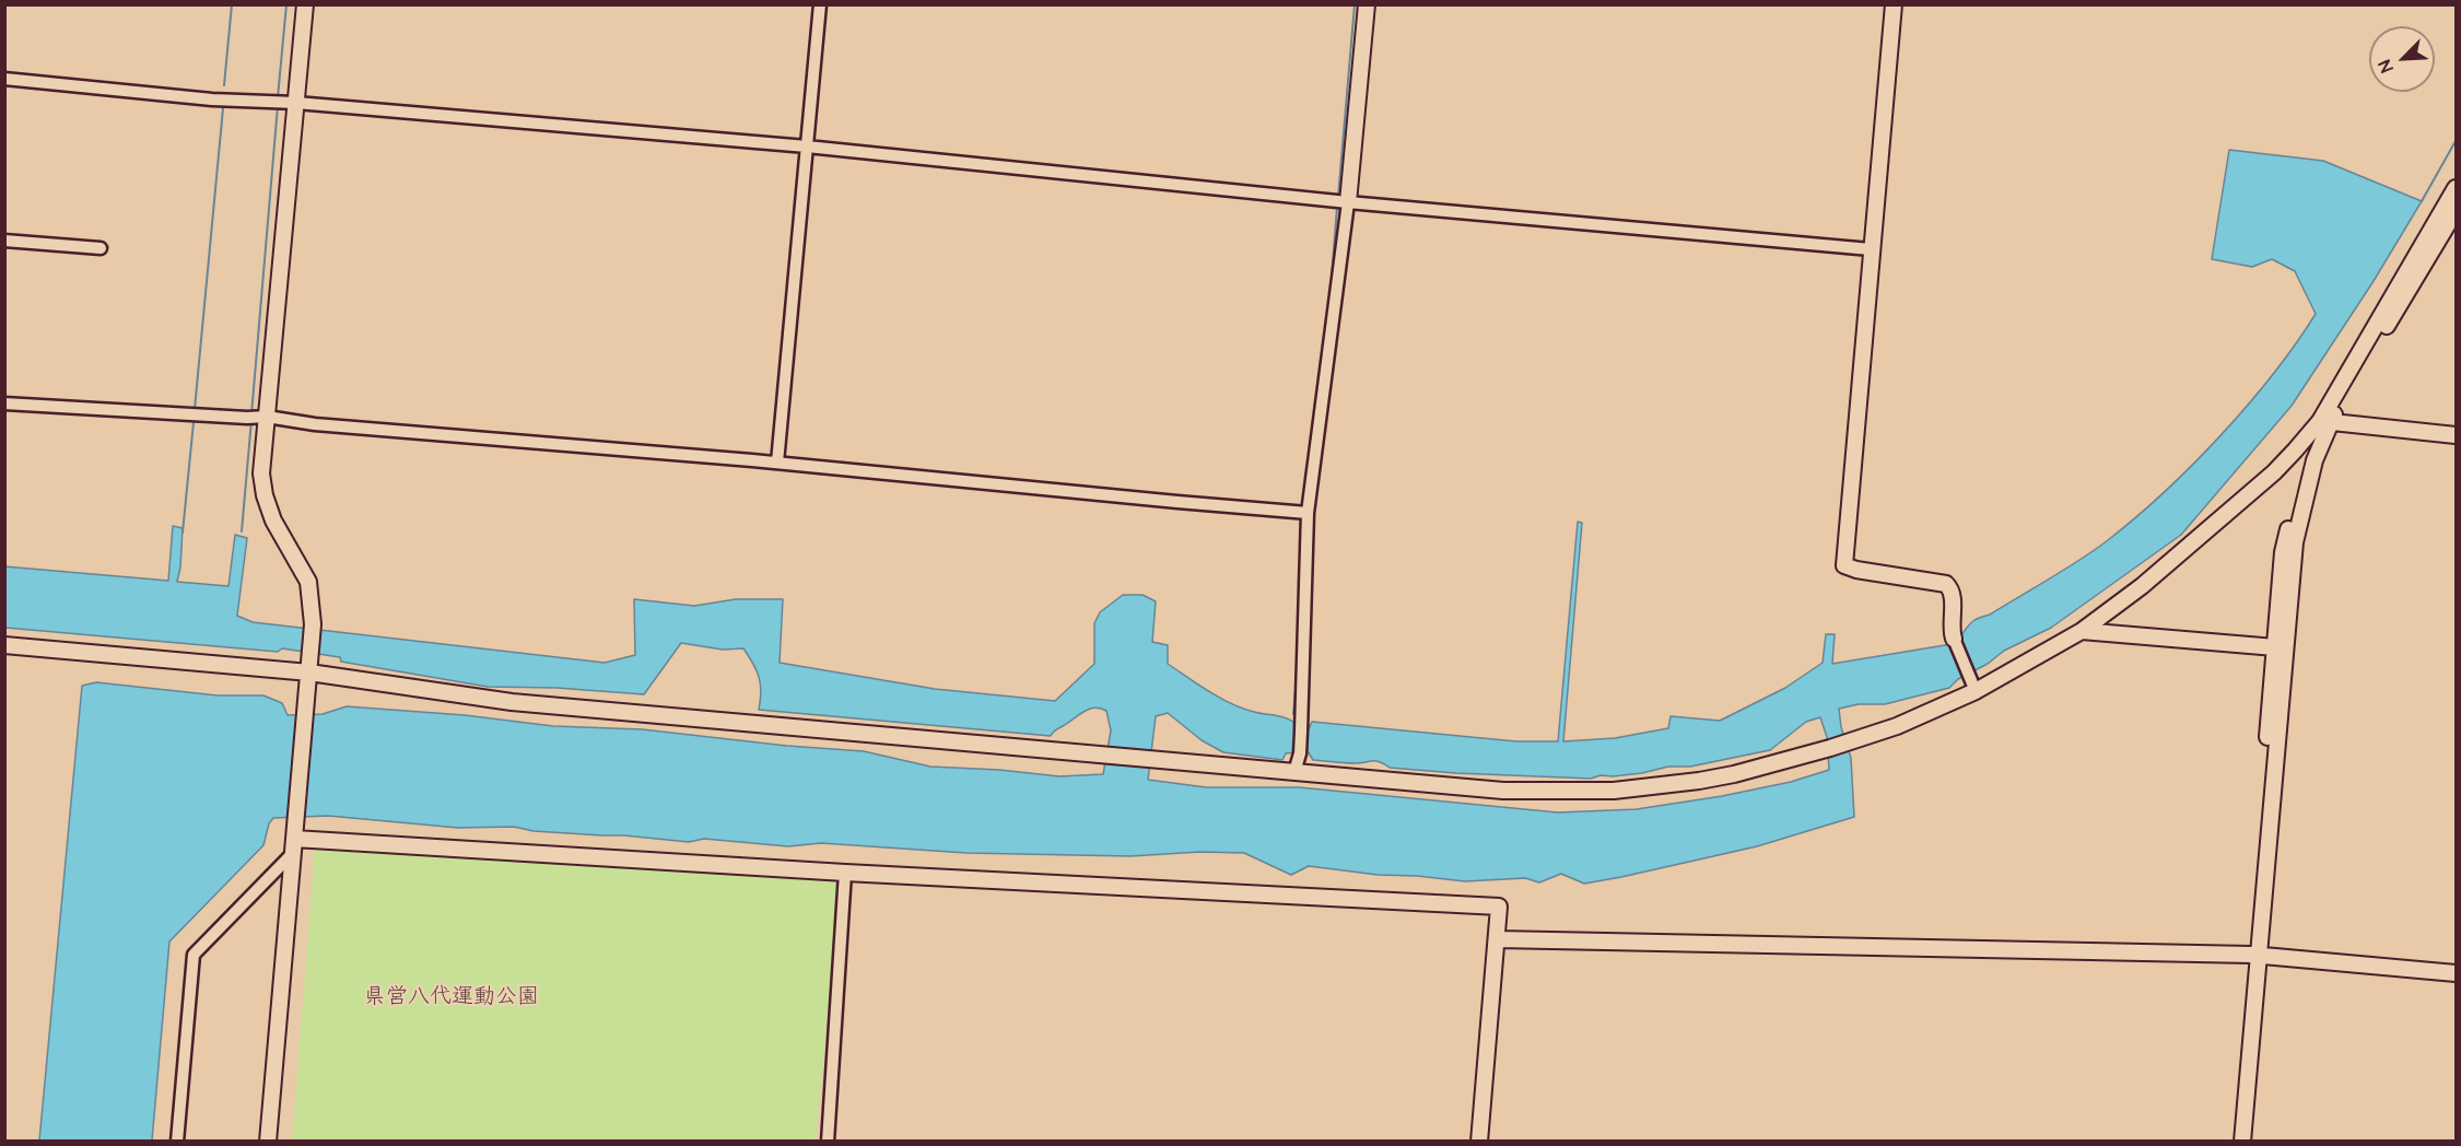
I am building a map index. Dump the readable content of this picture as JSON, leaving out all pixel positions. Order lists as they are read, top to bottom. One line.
{"parks":["県営八代運動公園"],"north":"bottom left"}
